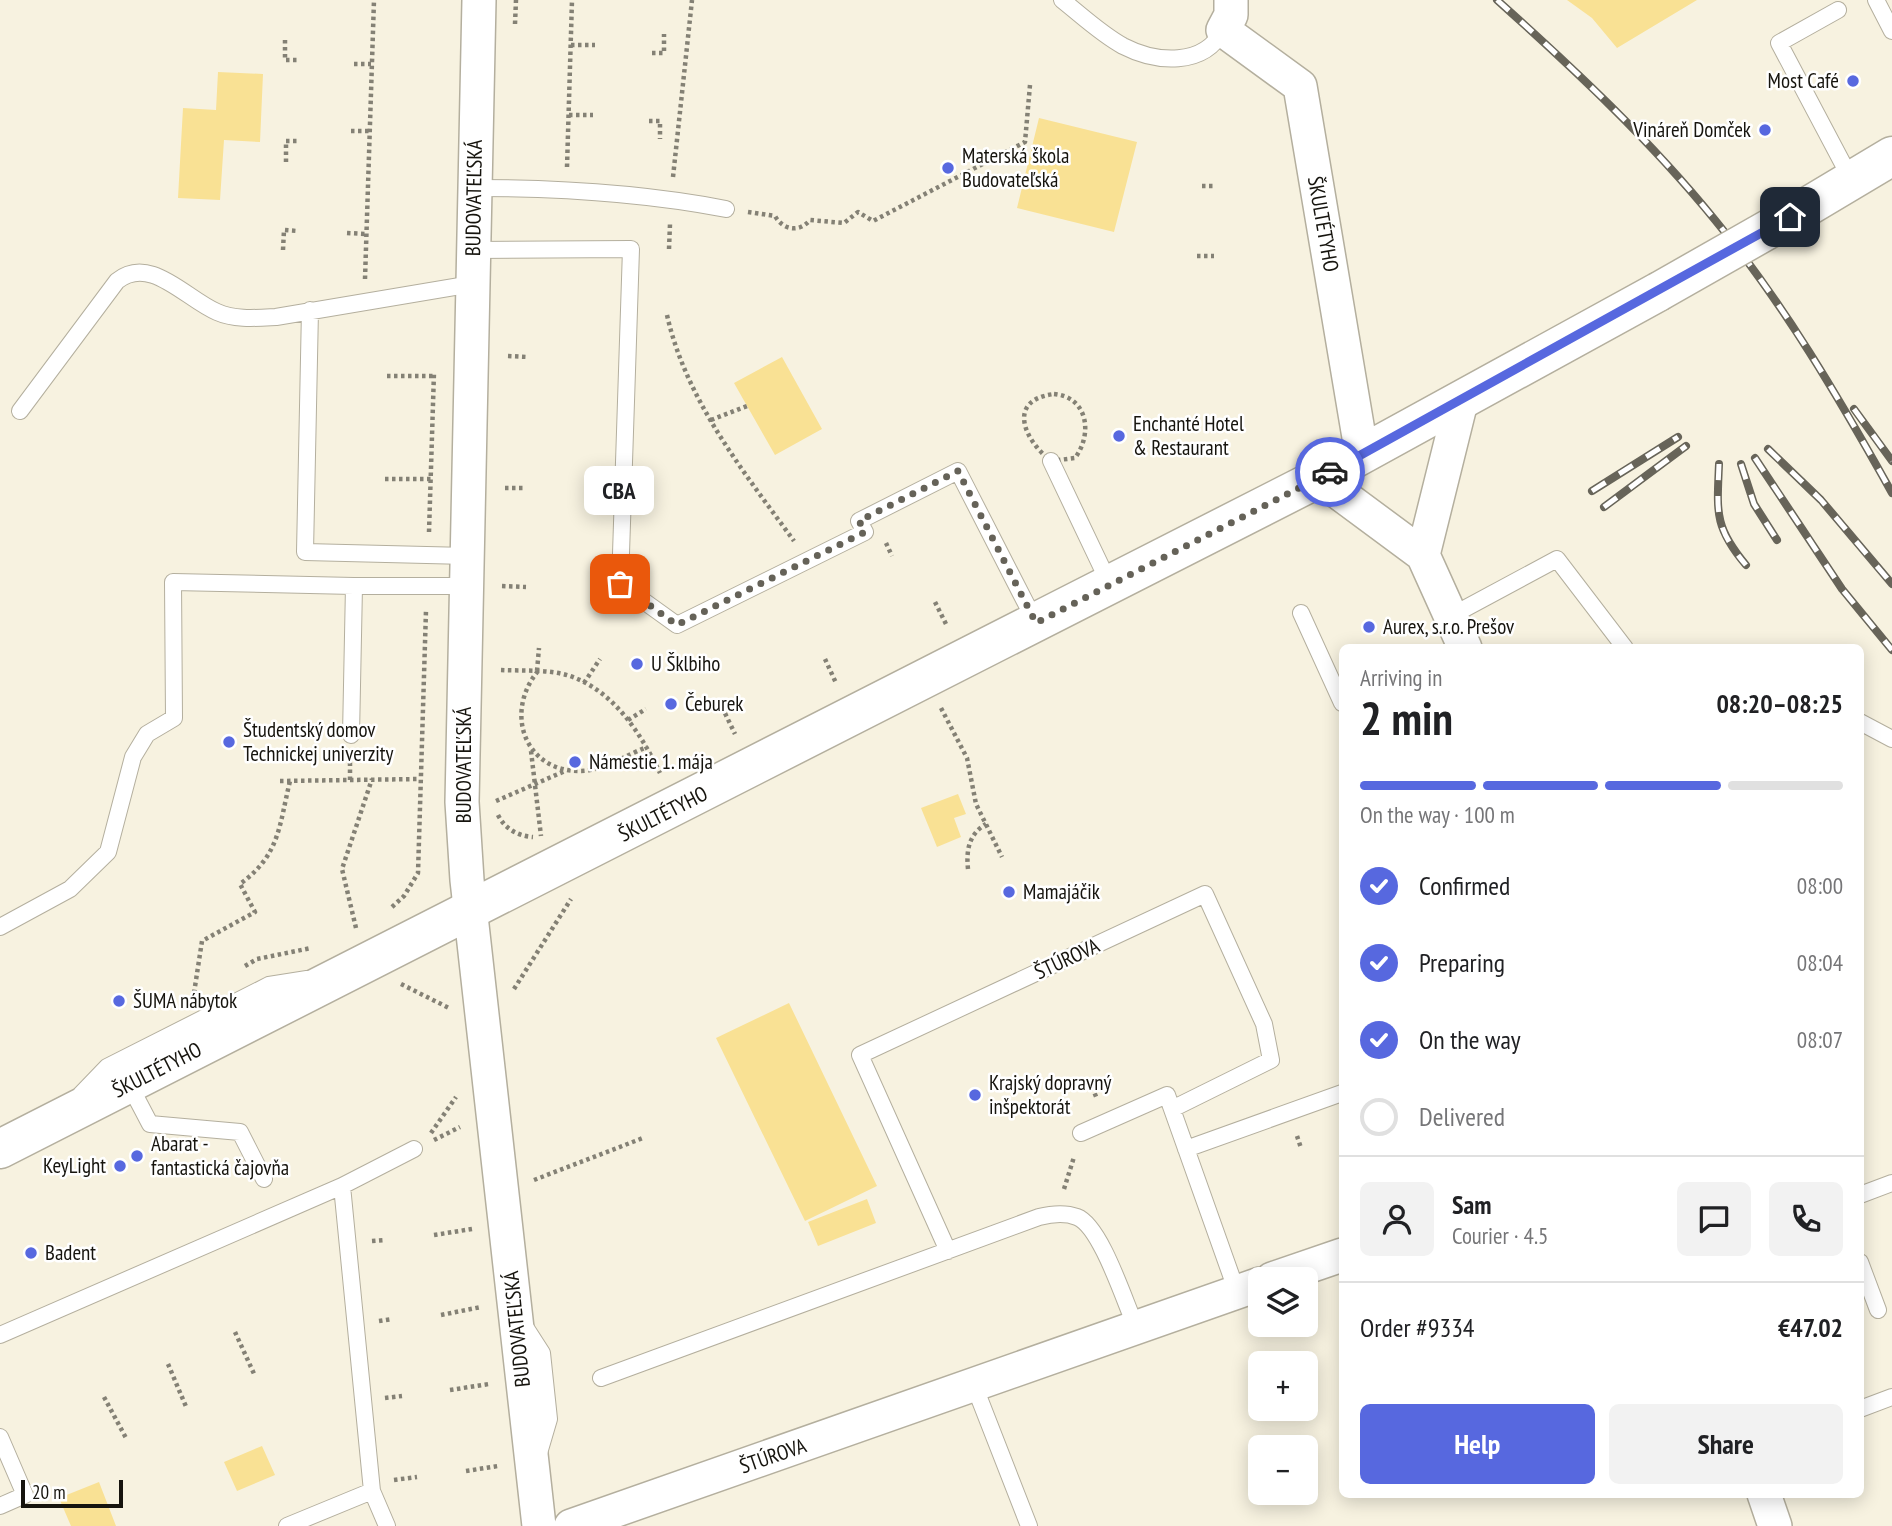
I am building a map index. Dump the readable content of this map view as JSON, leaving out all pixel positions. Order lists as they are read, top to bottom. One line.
{"streets":{"street":["BUDOVATEĽSKÁ","ŠKULTÉTYHO","ŠTÚROVA"]},"crossings":[["BUDOVATEĽSKÁ","ŠKULTÉTYHO"]],"places":["Most Café","Vináreň Domček","Materská škola Budovateľská","Enchanté Hotel & Restaurant","CBA","Aurex, s.r.o. Prešov","U Šklbiho","Čeburek","Študentský domov Technickej univerzity","Námestie 1. mája","Mamajáčik","ŠUMA nábytok","Krajský dopravný inšpektorát","Abarat - fantastická čajovňa","KeyLight","Badent"],"scale_bar":"20 m","page":{"bubble":"CBA","heading":["2 min","Arriving in","08:20–08:25"],"panel":["Sam","Courier · 4.5","Order #9334","€47.02"],"bar":"On the way · 100 m","list":[["Confirmed","08:00"],["Preparing","08:04"],["On the way","08:07"],"Delivered"],"map_buttons":["+","−"],"buttons":["Help","Share"],"scale":"20 m"}}
